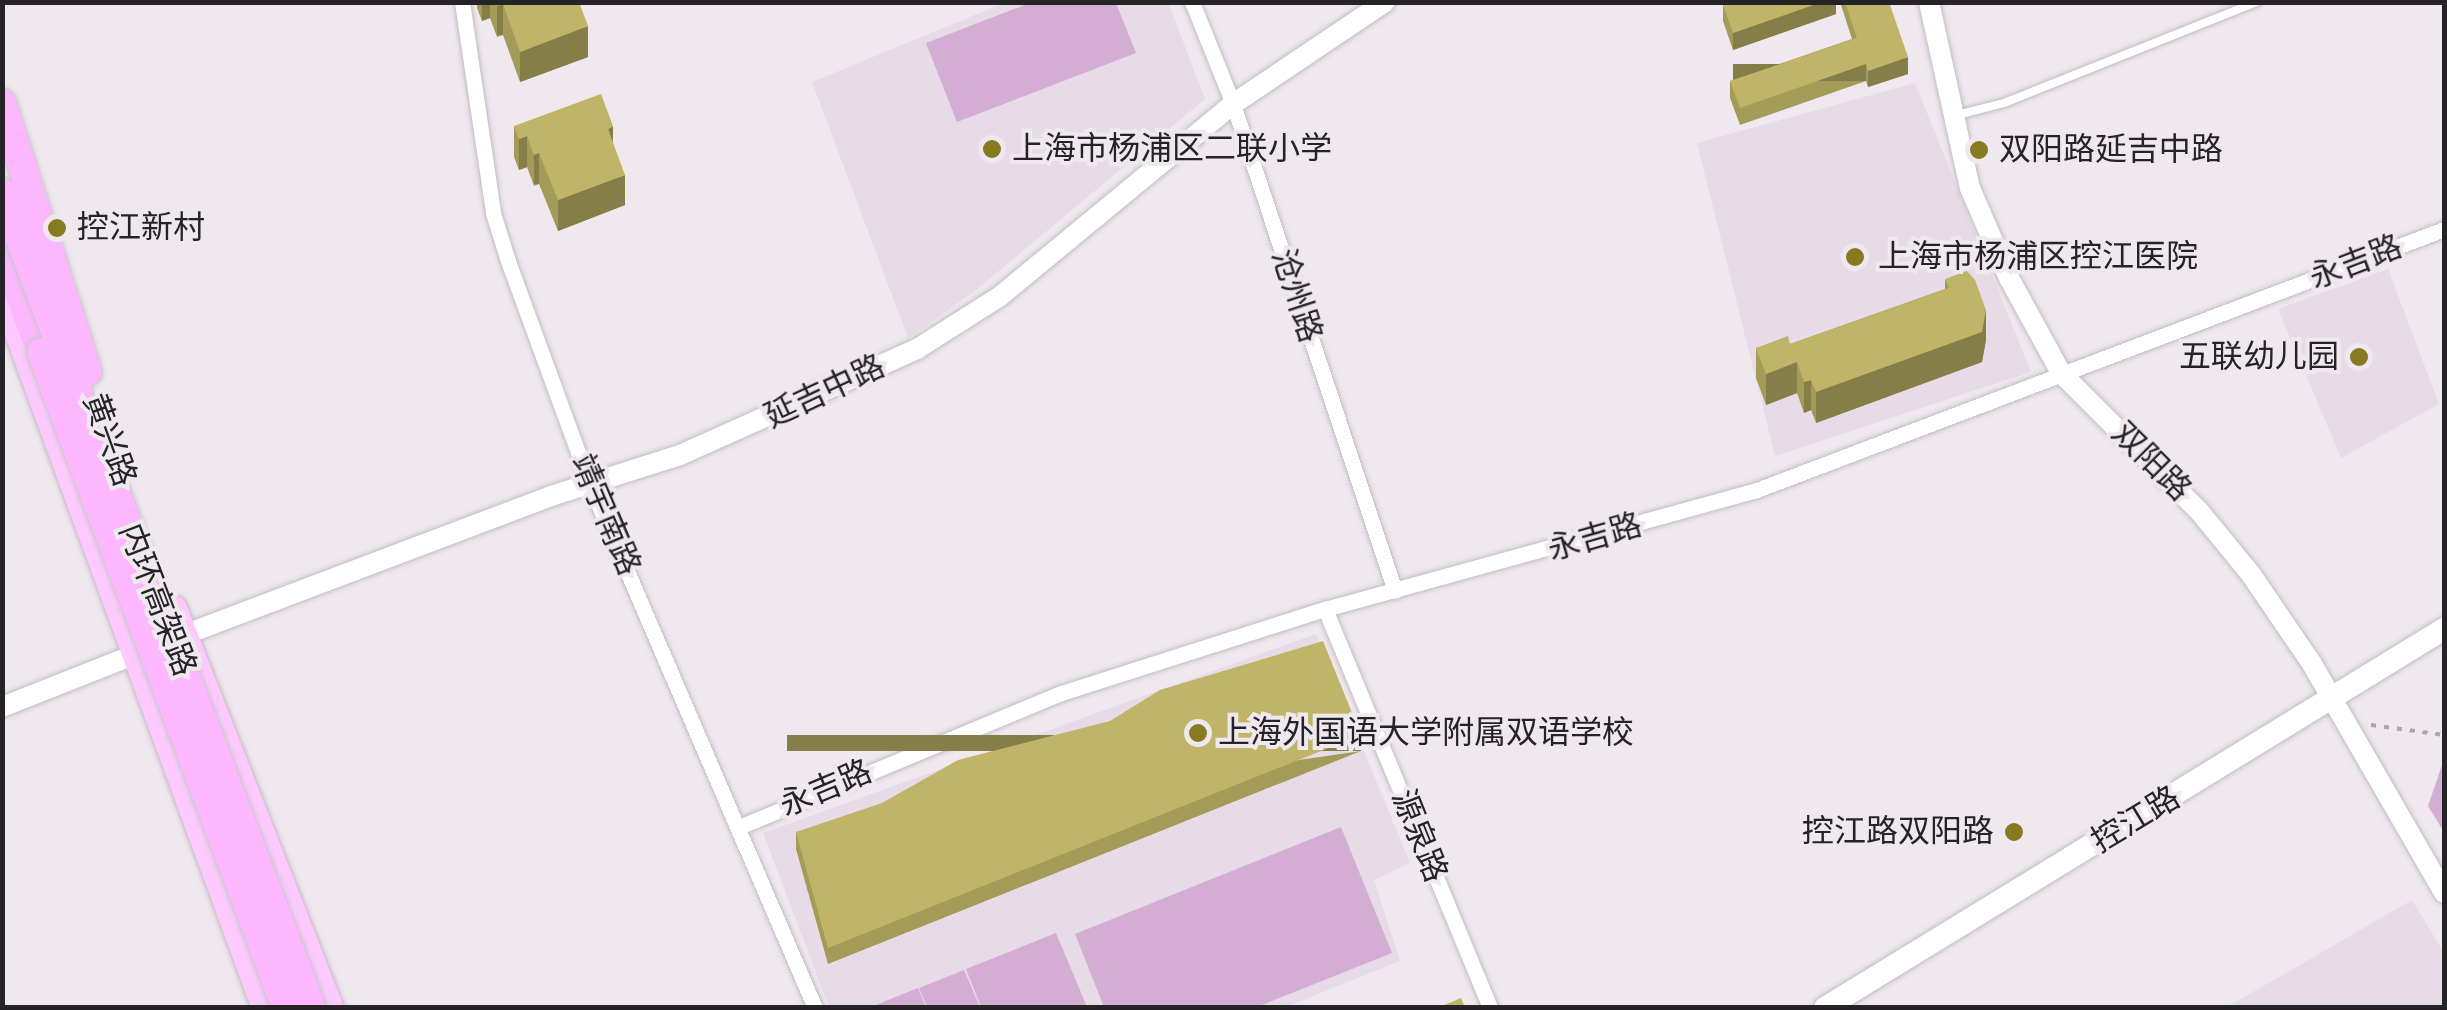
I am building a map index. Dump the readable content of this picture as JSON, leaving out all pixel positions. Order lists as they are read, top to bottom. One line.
{"streets":{"highway":["内环高架路"],"main road":["黄兴路","控江路"],"street":["永吉路","沧州路","延吉中路","双阳路","靖宇南路","源泉路"]},"crossings":[["永吉路","沧州路"],["永吉路","双阳路"],["永吉路","靖宇南路"],["永吉路","源泉路"],["沧州路","延吉中路"],["延吉中路","黄兴路"],["延吉中路","靖宇南路"],["双阳路","控江路"]],"places":["上海市杨浦区二联小学","双阳路延吉中路","控江新村","上海市杨浦区控江医院","五联幼儿园","上海外国语大学附属双语学校","控江路双阳路"]}
